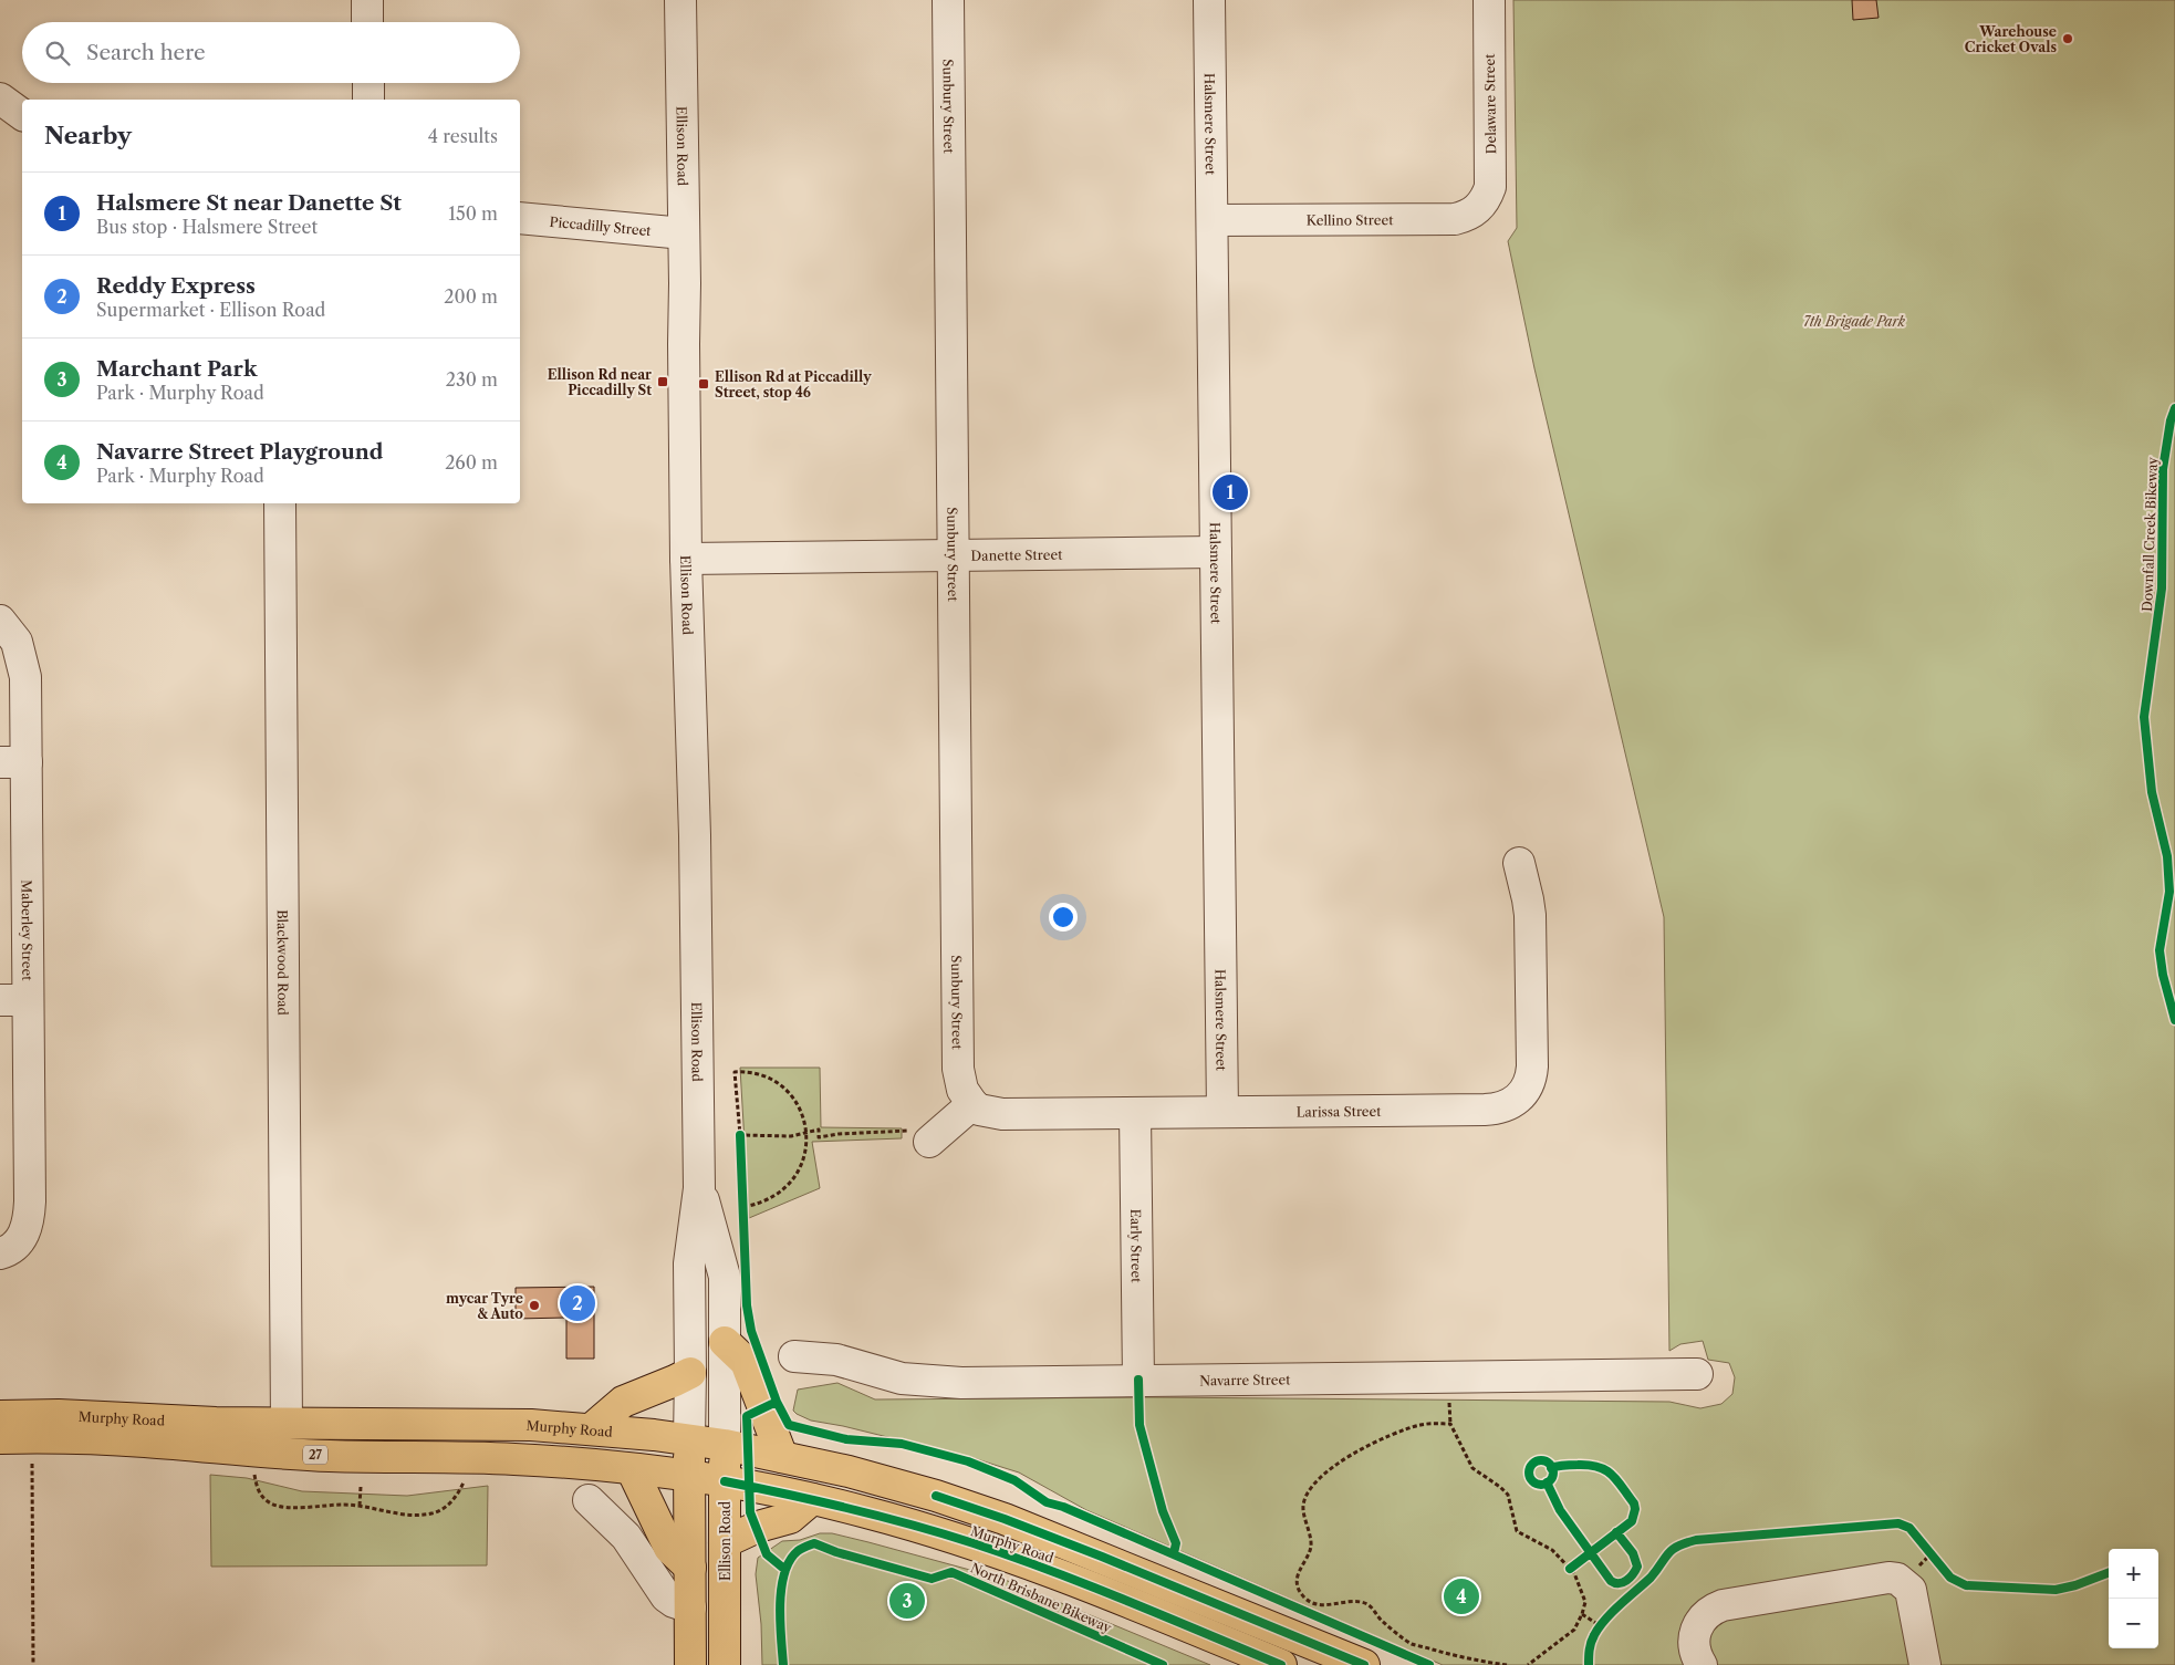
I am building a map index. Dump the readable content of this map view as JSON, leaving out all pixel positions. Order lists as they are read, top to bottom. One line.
{"streets":{"main road":["Ellison Road","Murphy Road","27"],"street":["Delaware Street","Sunbury Street","Halsmere Street","Kellino Street","Piccadilly Street","Danette Street","Maberley Street","Blackwood Road","Larissa Street","Early Street","Navarre Street"],"cycle path":["Downfall Creek Bikeway","North Brisbane Bikeway"]},"crossings":[["Delaware Street","Kellino Street"],["Sunbury Street","Danette Street"],["Sunbury Street","Larissa Street"],["Halsmere Street","Kellino Street"],["Halsmere Street","Danette Street"],["Halsmere Street","Larissa Street"],["Ellison Road","Piccadilly Street"],["Ellison Road","Danette Street"],["Ellison Road","Murphy Road"],["Blackwood Road","Murphy Road"],["Larissa Street","Early Street"],["Early Street","Navarre Street"]],"parks":["7th Brigade Park"],"places":{"other":["Warehouse Cricket Ovals","mycar Tyre & Auto"],"transit":["Ellison Rd near Piccadilly St","Ellison Rd at Piccadilly Street, stop 46"]},"page":{"search":"Search here","heading":["Nearby","4 results"],"list":[{"mark":"1","name":"Halsmere St near Danette St","note":"Bus stop · Halsmere Street","value":"150 m"},{"mark":"2","name":"Reddy Express","note":"Supermarket · Ellison Road","value":"200 m"},{"mark":"3","name":"Marchant Park","note":"Park · Murphy Road","value":"230 m"},{"mark":"4","name":"Navarre Street Playground","note":"Park · Murphy Road","value":"260 m"}],"pins":["1","2","4","3"],"map_buttons":["+","−"]}}
